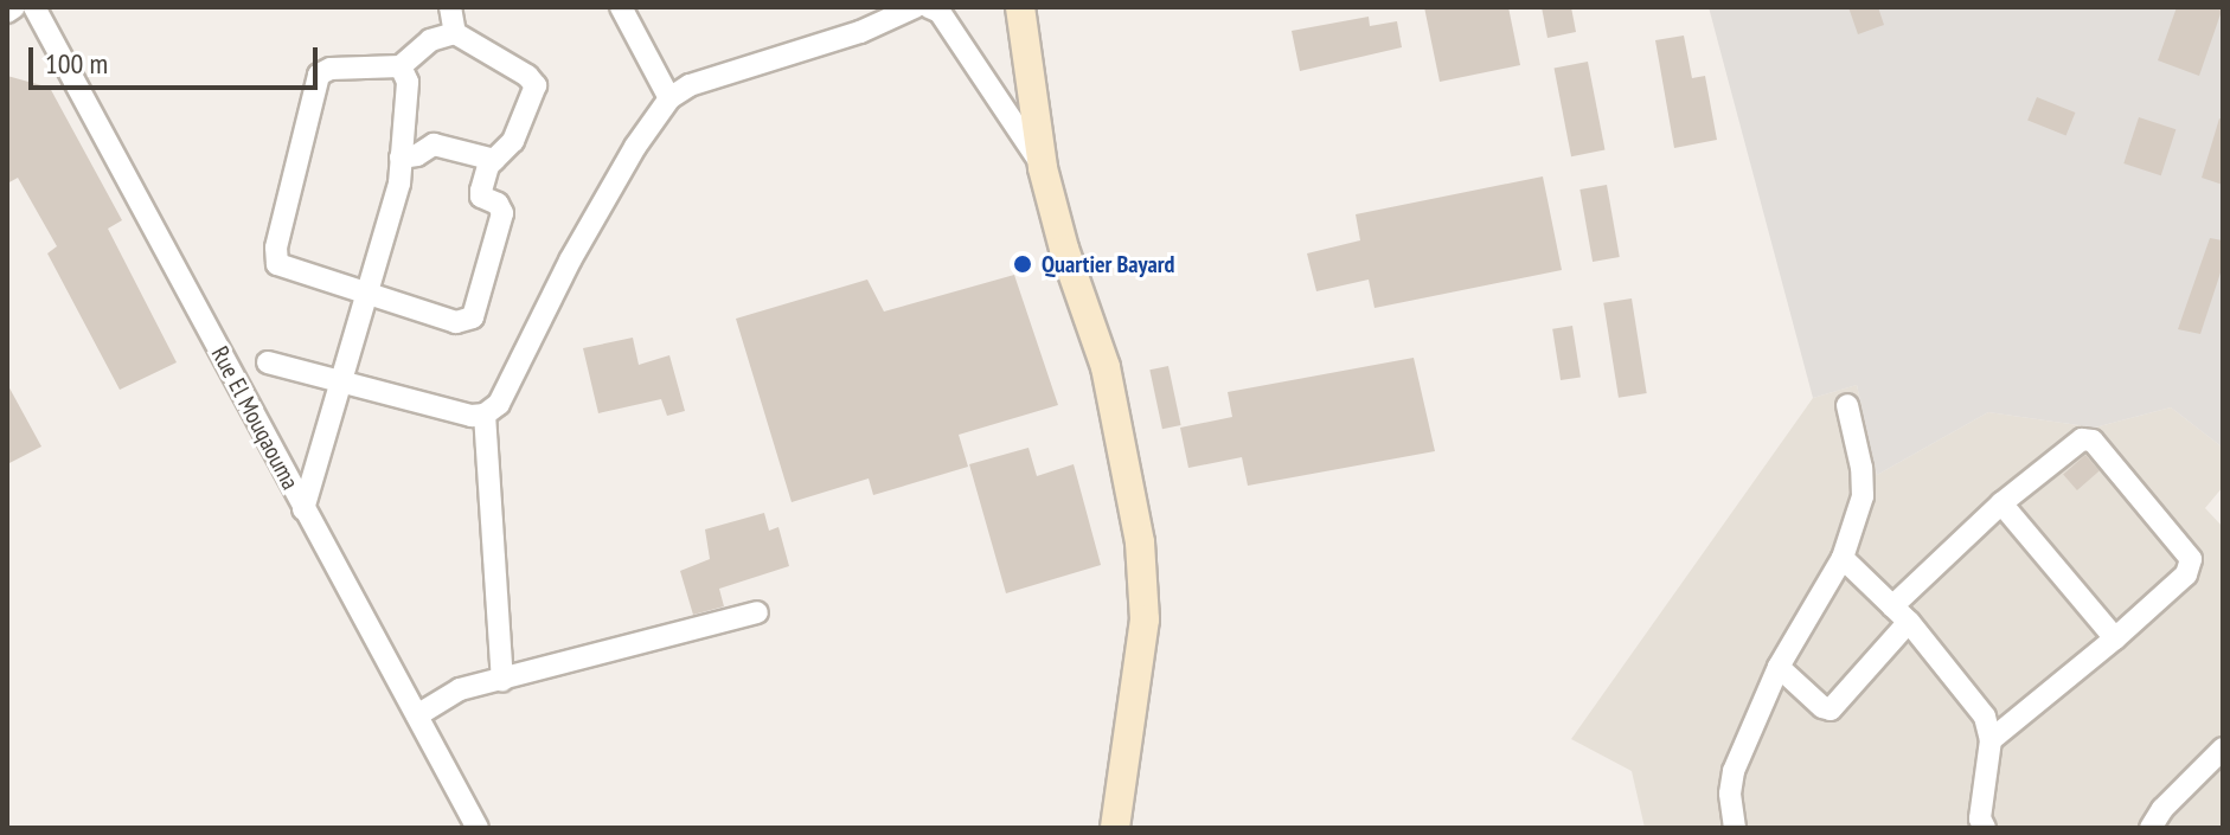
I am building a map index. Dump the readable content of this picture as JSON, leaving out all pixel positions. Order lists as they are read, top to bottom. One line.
{"streets":{"street":["Rue El Mouqaouma"]},"places":["Quartier Bayard"],"scale_bar":"100 m"}
